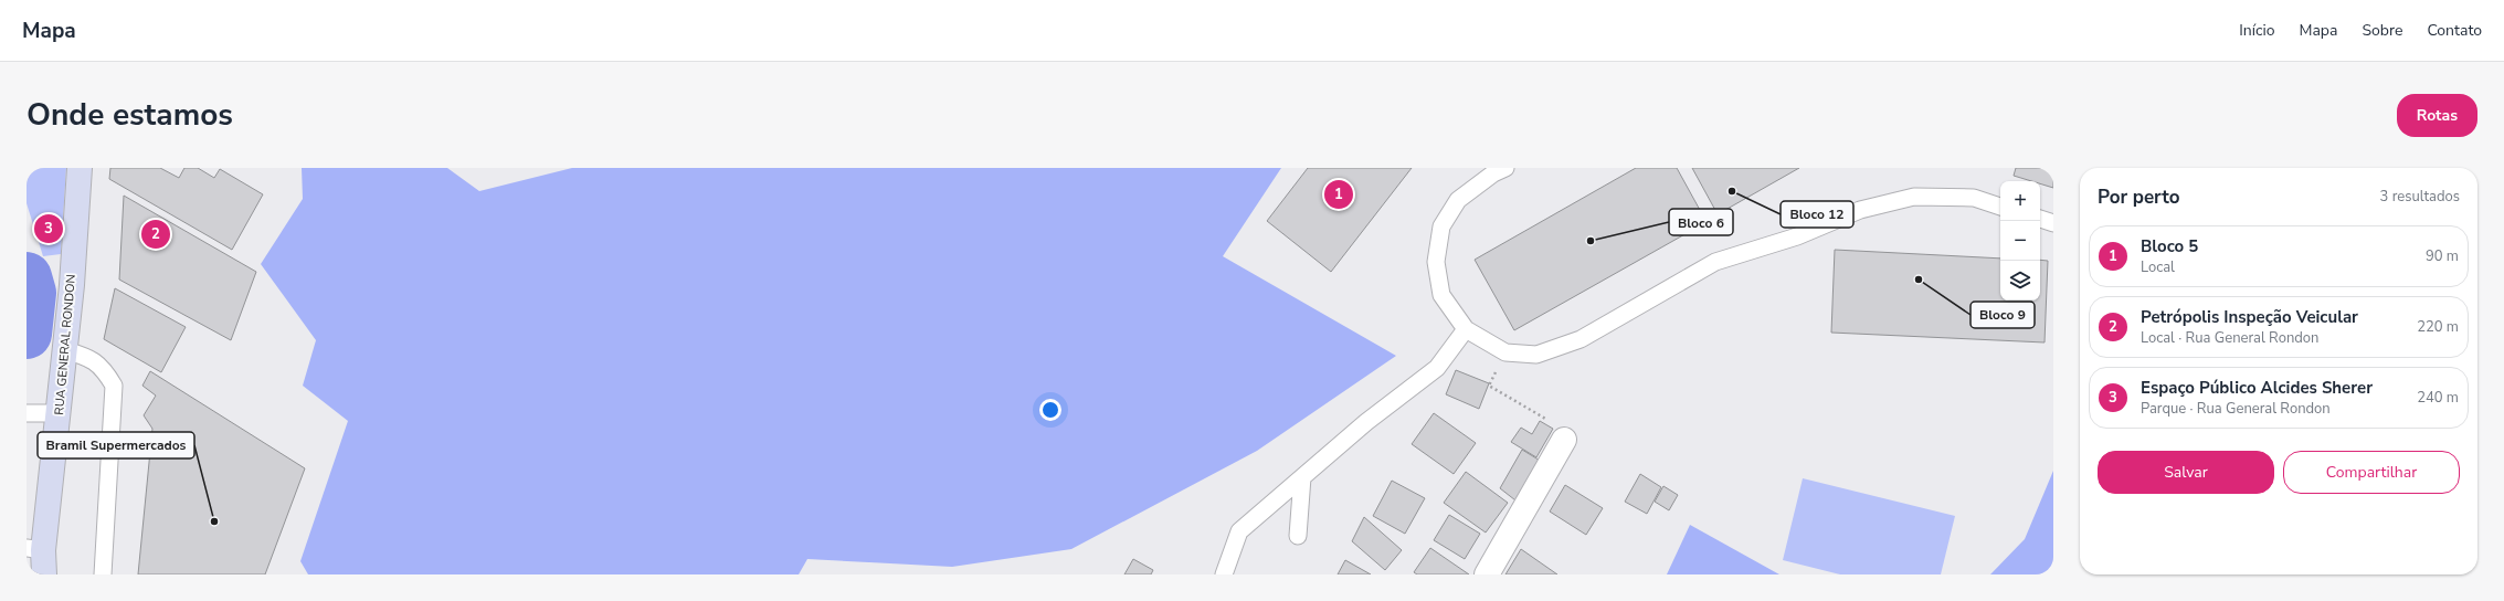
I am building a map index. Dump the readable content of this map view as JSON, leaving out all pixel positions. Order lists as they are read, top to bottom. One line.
{"streets":{"main road":["RUA GENERAL RONDON"]},"places":["Bloco 12","Bloco 6","Bloco 9","Bramil Supermercados"],"page":{"header":"Mapa","nav":["Início","Mapa","Sobre","Contato"],"title":"Onde estamos","buttons":["Rotas",["Salvar","Compartilhar"]],"heading":["Por perto","3 resultados"],"pins":["1","3","2"],"map_buttons":["+","−"],"list":[{"mark":"1","name":"Bloco 5","note":"Local","value":"90 m"},{"mark":"2","name":"Petrópolis Inspeção Veicular","note":"Local · Rua General Rondon","value":"220 m"},{"mark":"3","name":"Espaço Público Alcides Sherer","note":"Parque · Rua General Rondon","value":"240 m"}]}}
